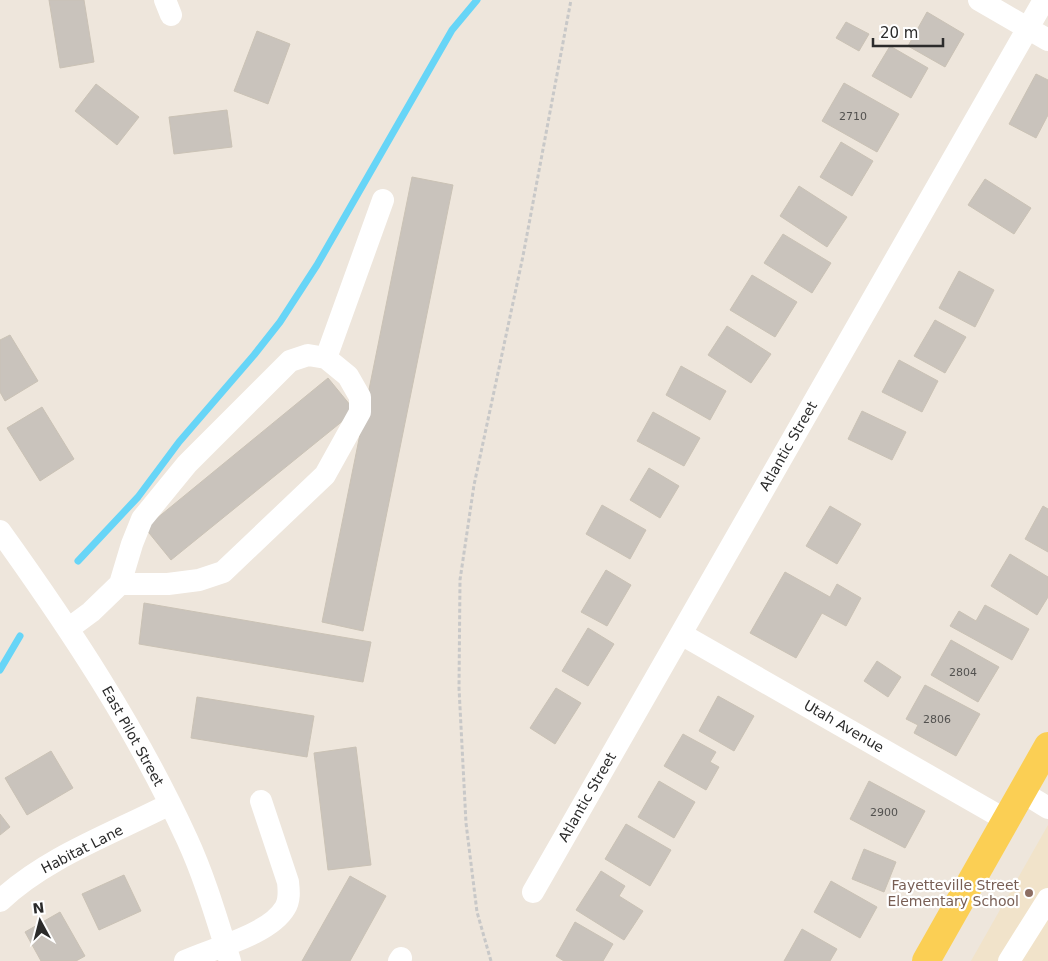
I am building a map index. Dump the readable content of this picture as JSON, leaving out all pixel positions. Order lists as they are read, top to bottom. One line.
{"streets":{"street":["Atlantic Street","Utah Avenue","East Pilot Street","Habitat Lane"]},"crossings":[["Atlantic Street","Utah Avenue"],["East Pilot Street","Habitat Lane"]],"places":["Fayetteville Street Elementary School"],"house_numbers":["2710","2804","2806","2900"],"scale_bar":"20 m","north":"top"}
